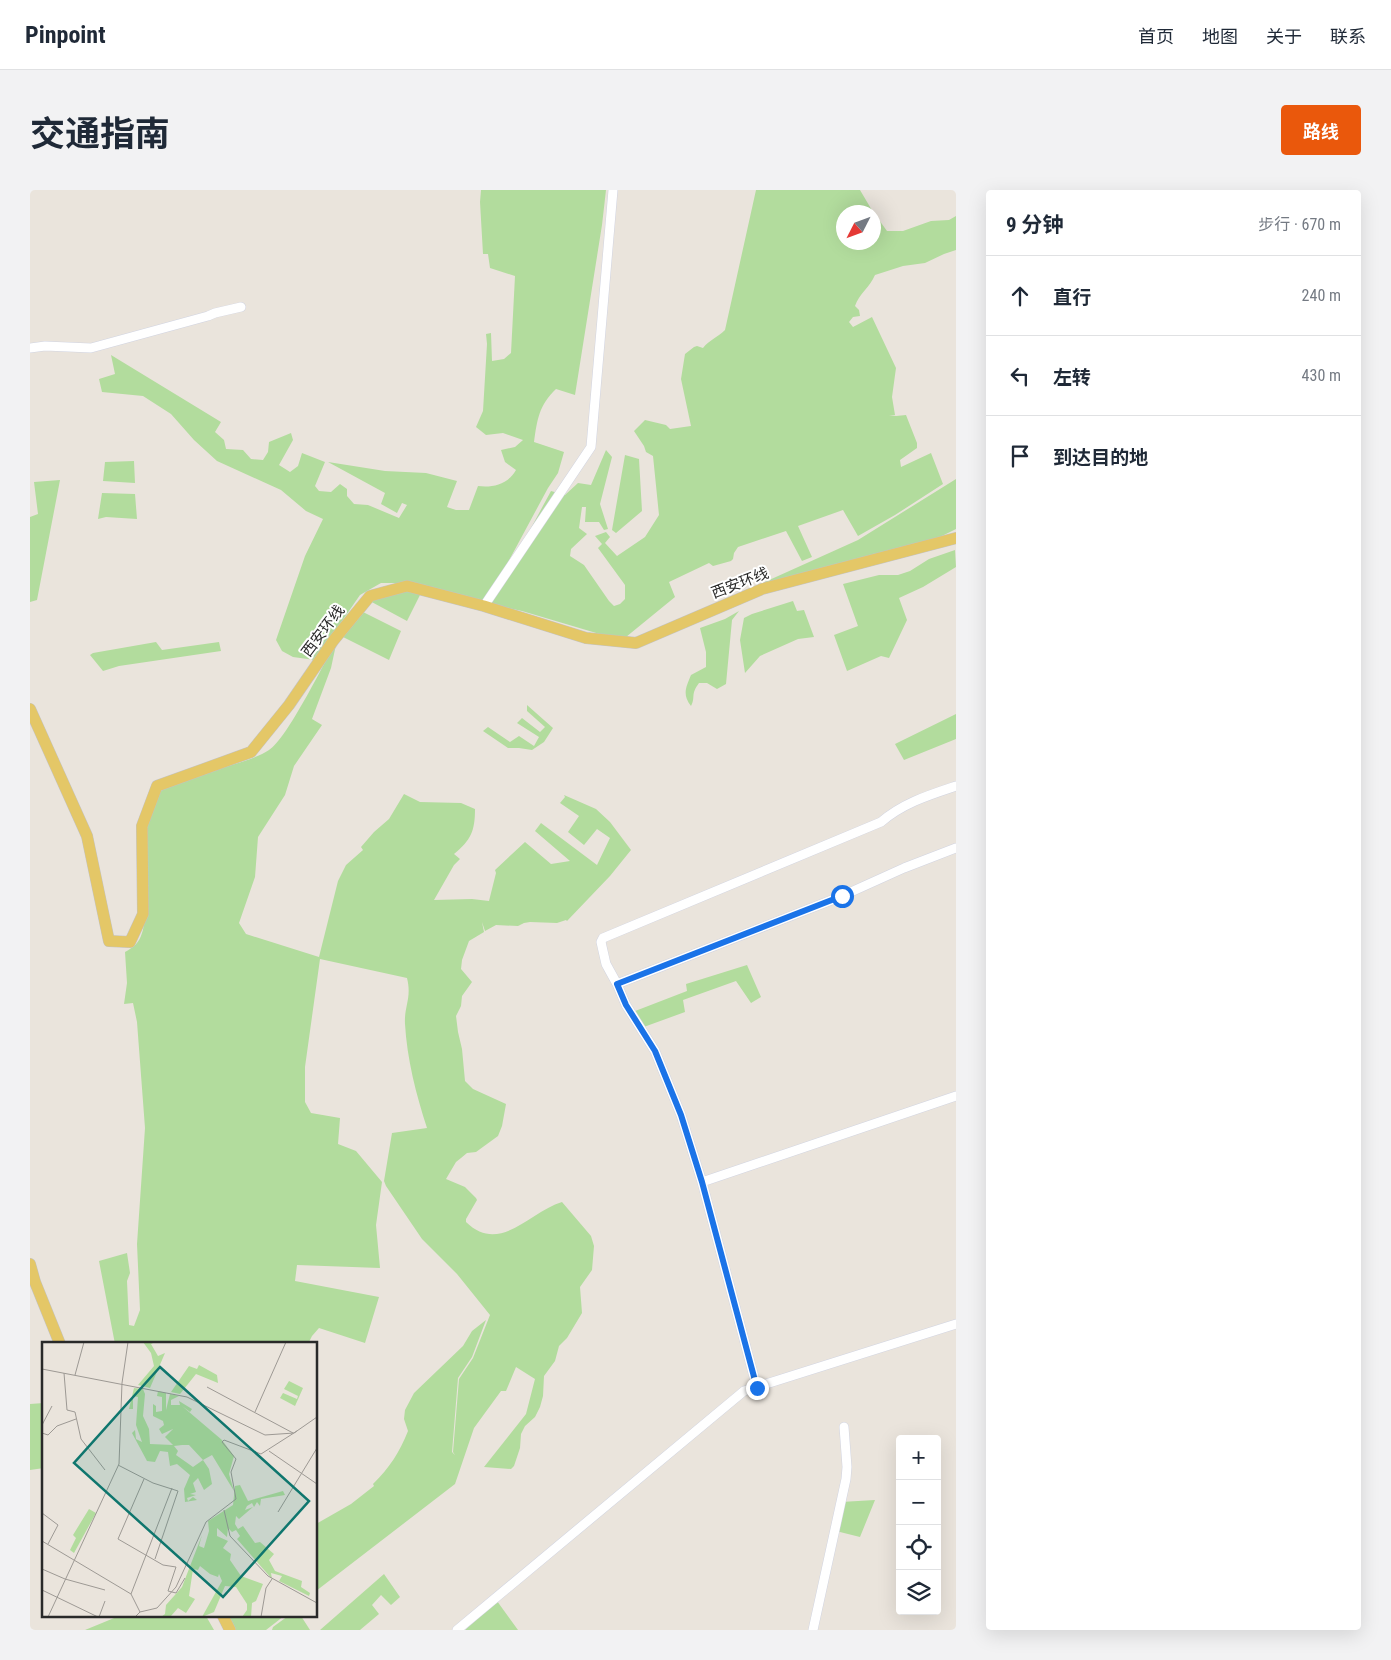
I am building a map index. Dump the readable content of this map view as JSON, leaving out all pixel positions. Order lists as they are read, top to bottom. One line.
{"streets":{"main road":["西安环线"]},"north":"bottom left","page":{"header":"Pinpoint","nav":["首页","地图","关于","联系"],"title":"交通指南","buttons":"路线","heading":["9 分钟","步行 · 670 m"],"list":[["直行","240 m"],["左转","430 m"],"到达目的地"],"map_buttons":["+","−"]}}
